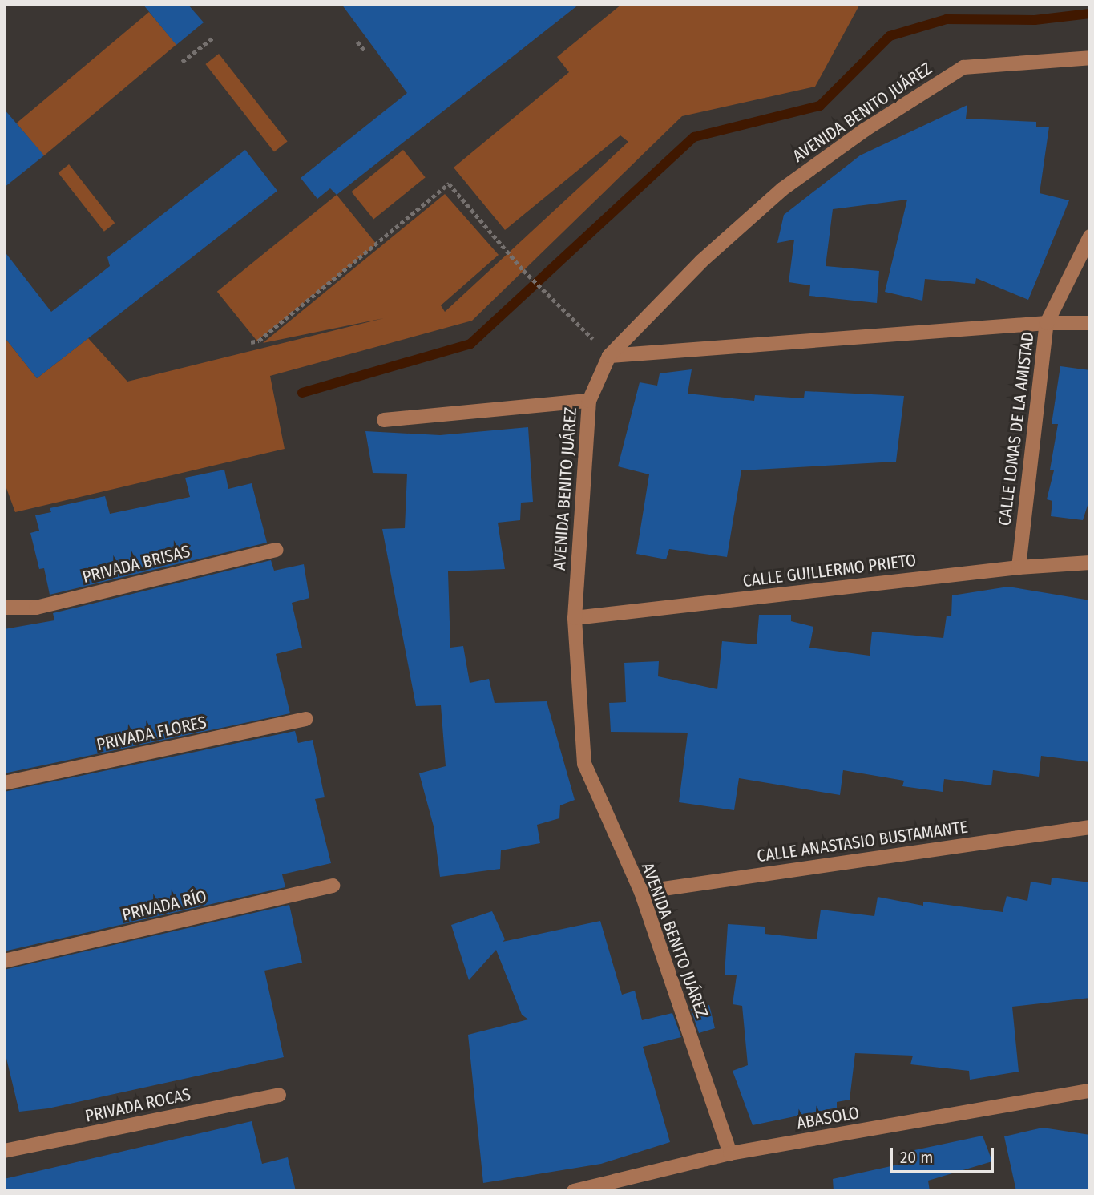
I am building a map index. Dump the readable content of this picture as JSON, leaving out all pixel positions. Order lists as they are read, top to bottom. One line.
{"streets":{"street":["AVENIDA BENITO JUÁREZ","CALLE LOMAS DE LA AMISTAD","PRIVADA BRISAS","CALLE GUILLERMO PRIETO","PRIVADA FLORES","CALLE ANASTASIO BUSTAMANTE","PRIVADA RÍO","PRIVADA ROCAS","ABASOLO"]},"crossings":[["AVENIDA BENITO JUÁREZ","CALLE GUILLERMO PRIETO"],["AVENIDA BENITO JUÁREZ","CALLE ANASTASIO BUSTAMANTE"],["AVENIDA BENITO JUÁREZ","ABASOLO"],["CALLE LOMAS DE LA AMISTAD","CALLE GUILLERMO PRIETO"]],"scale_bar":"20 m"}
